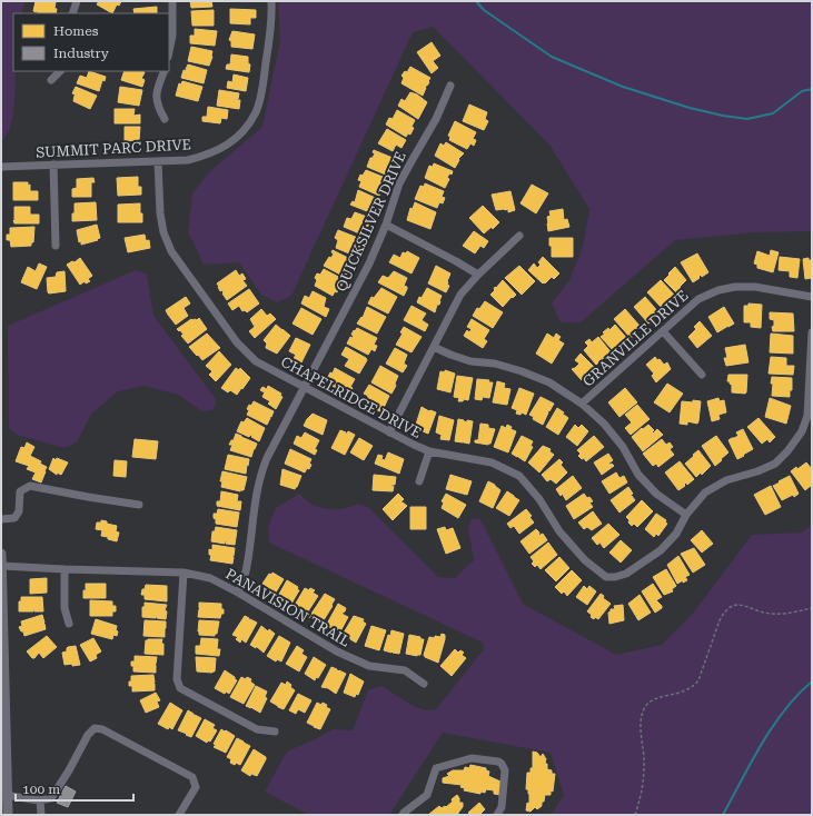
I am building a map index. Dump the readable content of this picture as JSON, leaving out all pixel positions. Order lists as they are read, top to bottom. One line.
{"streets":{"street":["SUMMIT PARC DRIVE","QUICKSILVER DRIVE","GRANVILLE DRIVE","CHAPELRIDGE DRIVE","PANAVISION TRAIL"]},"crossings":[["SUMMIT PARC DRIVE","CHAPELRIDGE DRIVE"],["QUICKSILVER DRIVE","CHAPELRIDGE DRIVE"],["QUICKSILVER DRIVE","PANAVISION TRAIL"]],"legend":["Homes","Industry"],"scale_bar":"100 m"}
